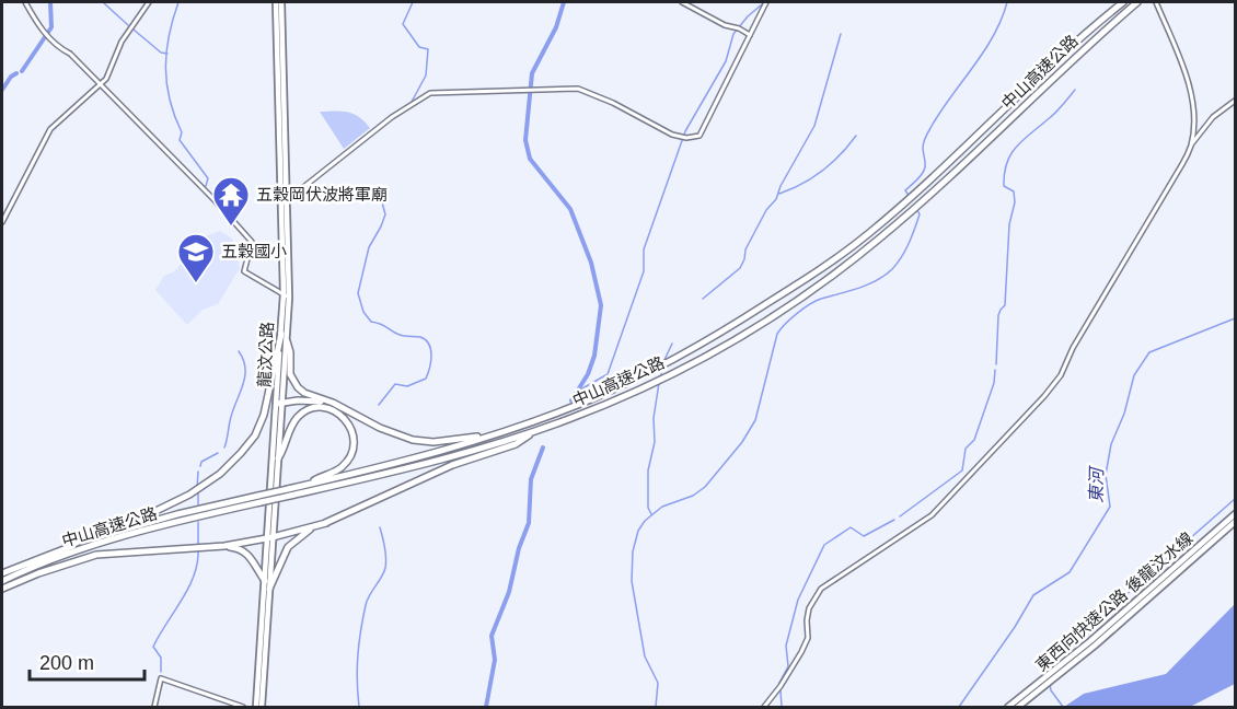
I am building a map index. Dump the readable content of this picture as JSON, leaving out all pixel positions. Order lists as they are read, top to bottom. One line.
{"streets":{"highway":["中山高速公路"],"main road":["龍汶公路","東西向快速公路 後龍汶水線"]},"water":["東河"],"places":{"temple":["五穀岡伏波將軍廟"],"school or university":["五穀國小"]},"scale_bar":"200 m"}
